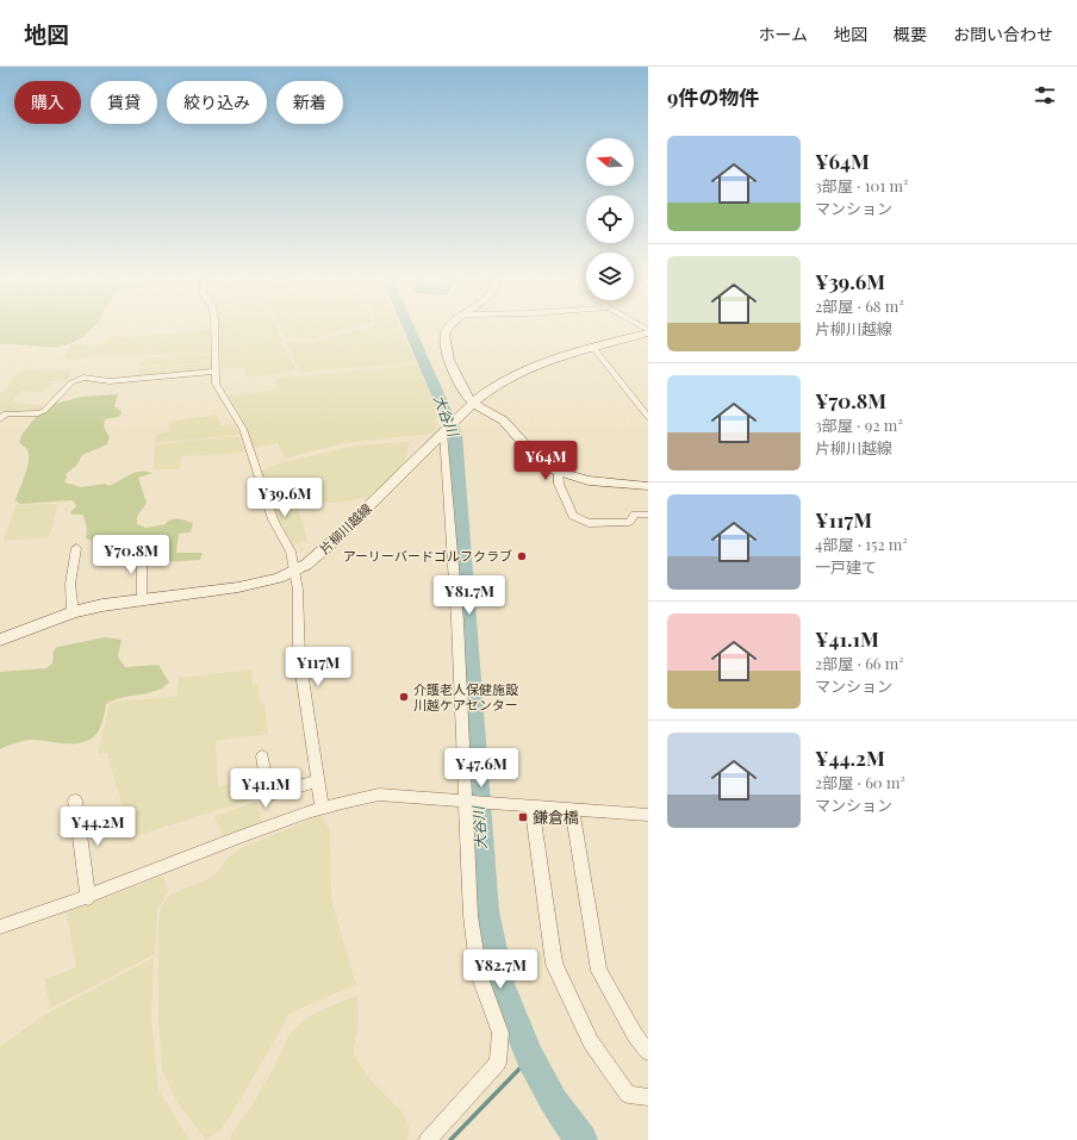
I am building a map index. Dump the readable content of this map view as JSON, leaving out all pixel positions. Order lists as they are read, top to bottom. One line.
{"streets":{"main road":["片柳川越線"]},"water":["大谷川"],"places":{"other":["アーリーバードゴルフクラブ","介護老人保健施設 川越ケアセンター"],"transit":["鎌倉橋"]},"north":"left","page":{"header":"地図","nav":["ホーム","地図","概要","お問い合わせ"],"heading":"9件の物件","chip":["購入","賃貸","絞り込み","新着"],"list":[{"name":"¥64M","note":"3部屋 · 101 m² · マンション"},{"name":"¥39.6M","note":"2部屋 · 68 m² · 片柳川越線"},{"name":"¥70.8M","note":"3部屋 · 92 m² · 片柳川越線"},{"name":"¥117M","note":"4部屋 · 152 m² · 一戸建て"},{"name":"¥41.1M","note":"2部屋 · 66 m² · マンション"},{"name":"¥44.2M","note":"2部屋 · 60 m² · マンション"}],"price":["¥64M","¥39.6M","¥70.8M","¥81.7M","¥117M","¥47.6M","¥41.1M","¥44.2M","¥82.7M"]}}
